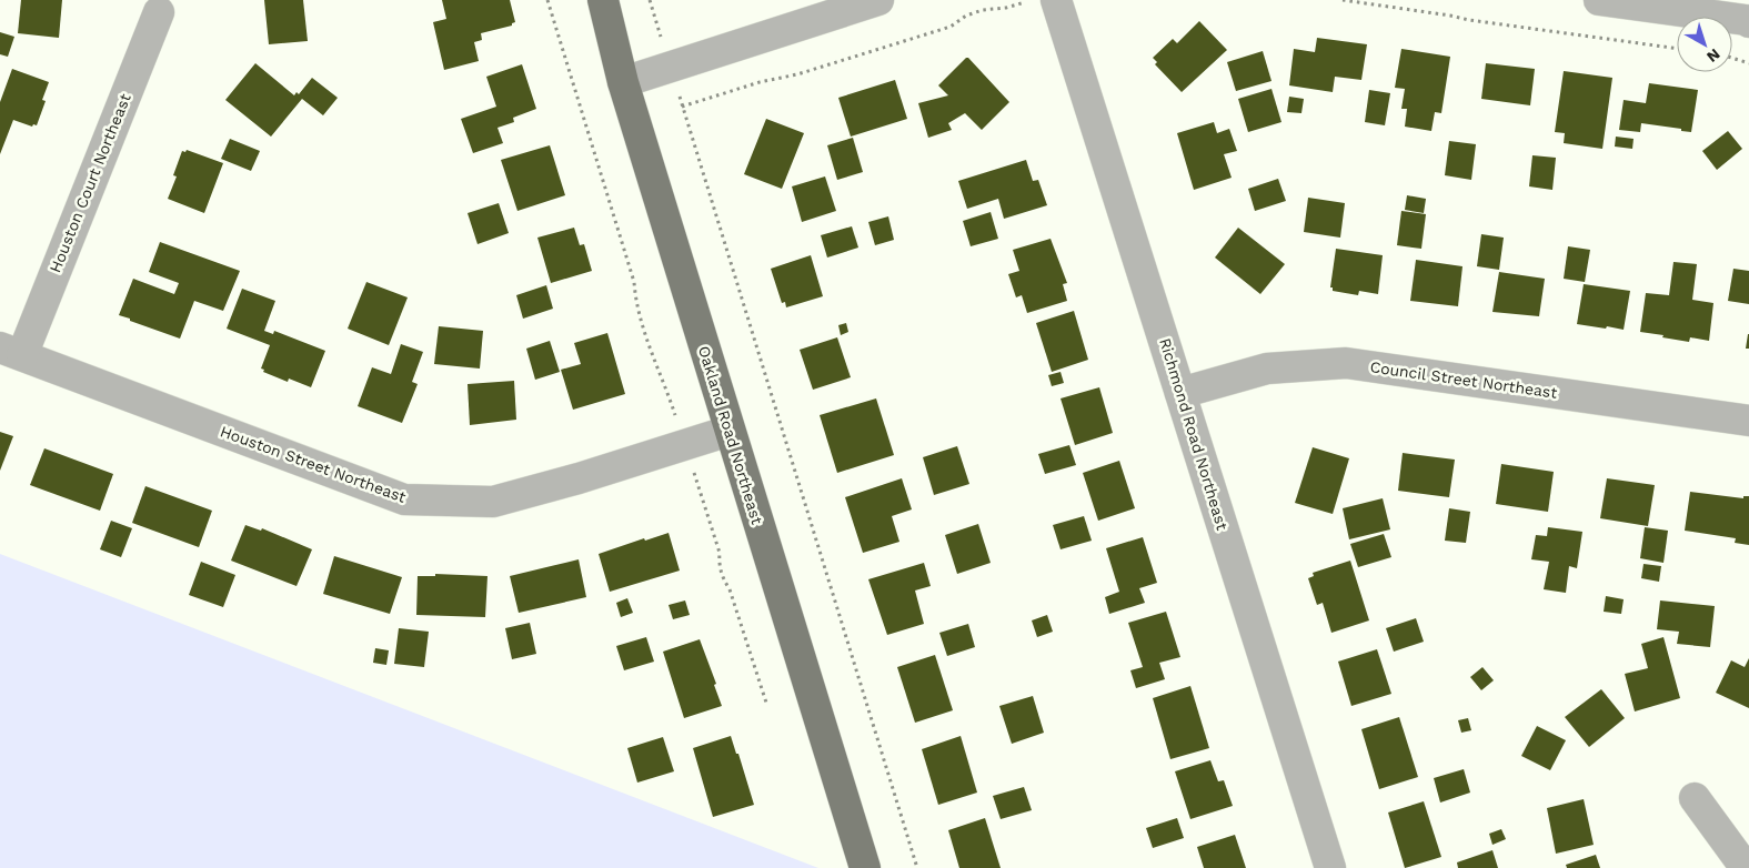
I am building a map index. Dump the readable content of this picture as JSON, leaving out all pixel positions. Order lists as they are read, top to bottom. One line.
{"streets":{"main road":["Oakland Road Northeast"],"street":["Houston Court Northeast","Council Street Northeast","Richmond Road Northeast","Houston Street Northeast"]},"crossings":[["Houston Court Northeast","Houston Street Northeast"],["Council Street Northeast","Richmond Road Northeast"],["Oakland Road Northeast","Houston Street Northeast"]],"north":"bottom right"}
